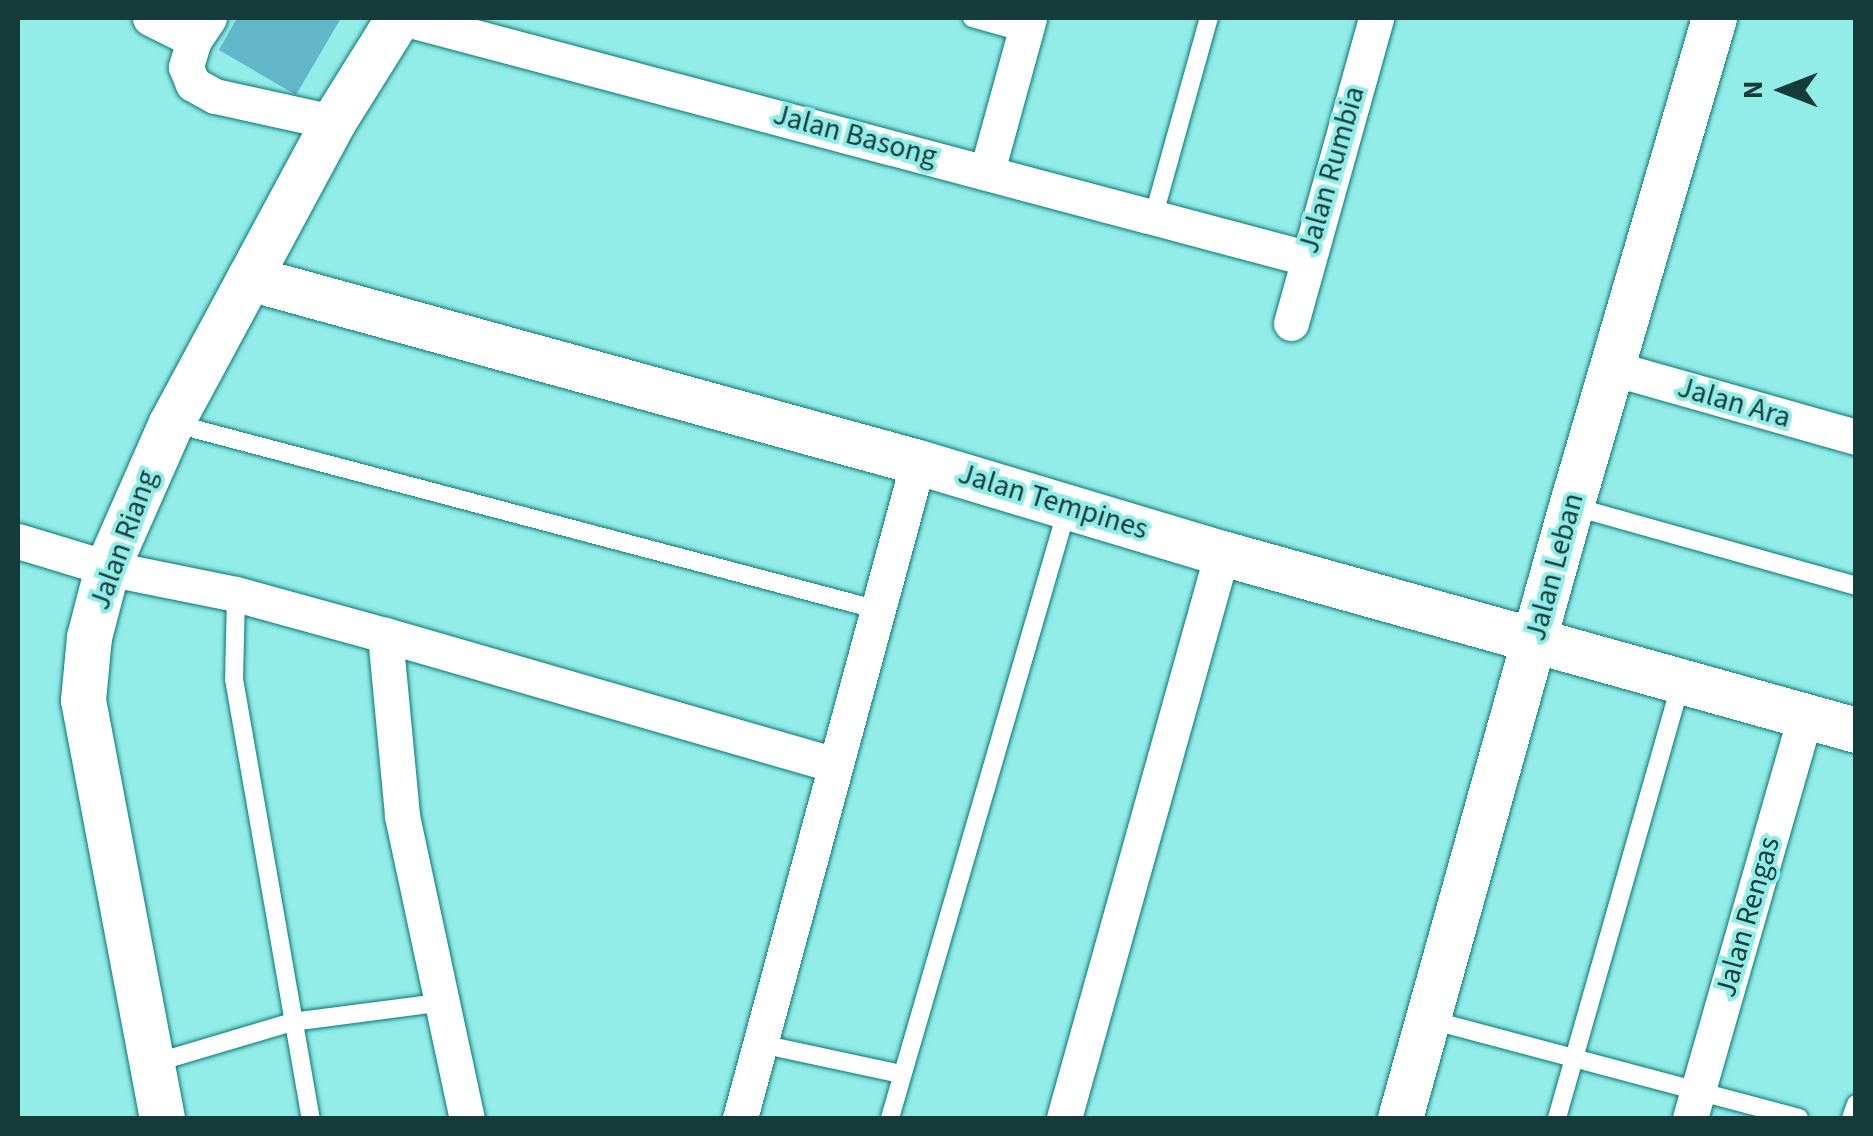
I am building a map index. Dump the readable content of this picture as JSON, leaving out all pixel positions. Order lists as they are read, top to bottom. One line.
{"streets":{"street":["Jalan Basong","Jalan Rumbia","Jalan Ara","Jalan Tempines","Jalan Riang","Jalan Leban","Jalan Rengas"]},"crossings":[["Jalan Basong","Jalan Rumbia"],["Jalan Basong","Jalan Riang"],["Jalan Ara","Jalan Leban"],["Jalan Tempines","Jalan Riang"],["Jalan Tempines","Jalan Leban"],["Jalan Tempines","Jalan Rengas"]],"north":"left"}
